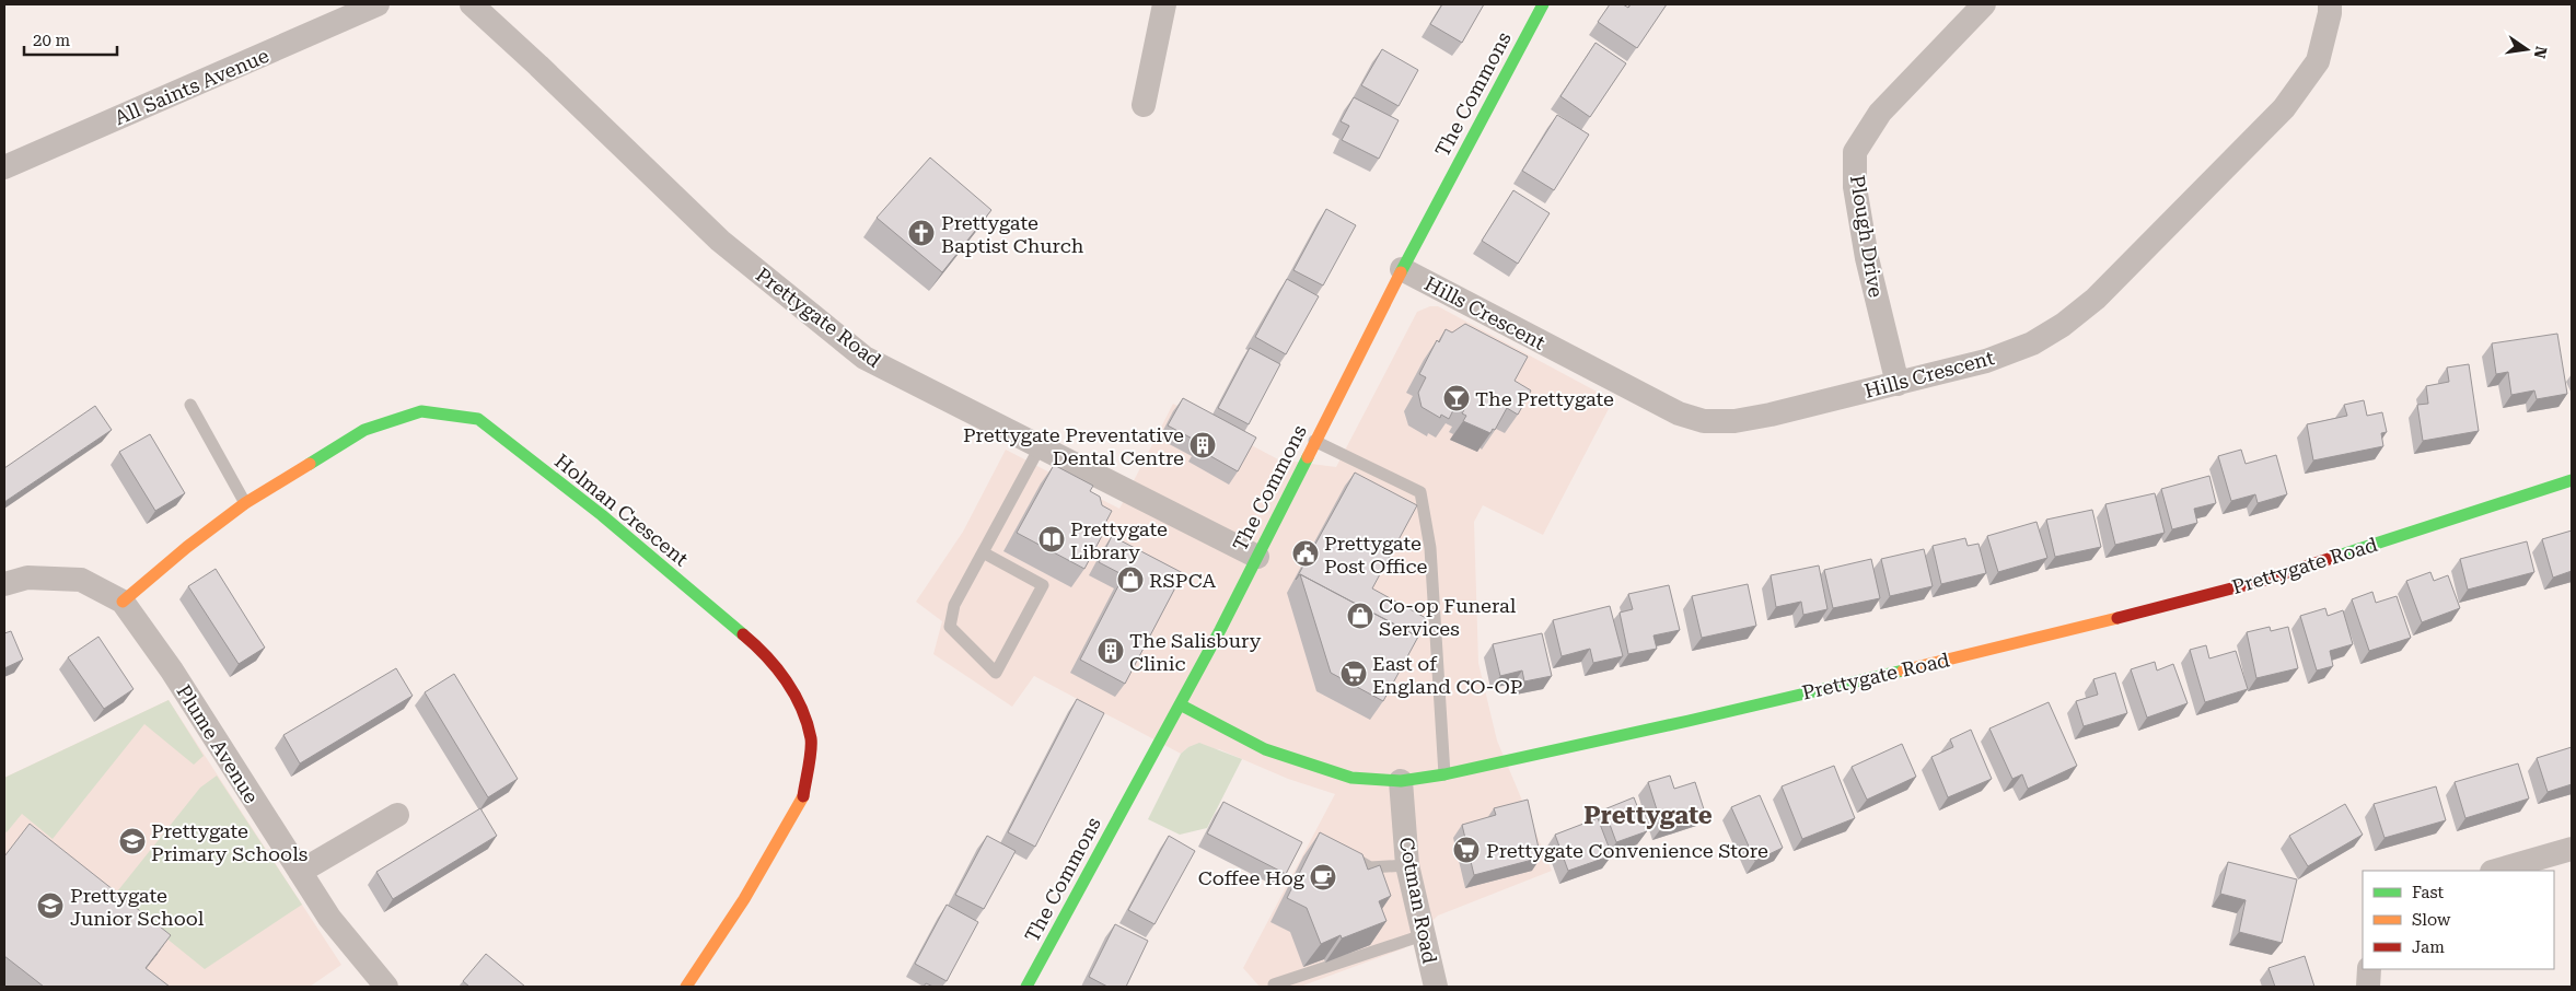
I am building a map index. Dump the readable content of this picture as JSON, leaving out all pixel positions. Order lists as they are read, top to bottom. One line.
{"streets":{"street":["All Saints Avenue","The Commons","Plough Drive","Hills Crescent","Prettygate Road","Holman Crescent","Plume Avenue","Cotman Road"]},"crossings":[["The Commons","Hills Crescent"],["The Commons","Prettygate Road"],["Plough Drive","Hills Crescent"],["Prettygate Road","Cotman Road"],["Holman Crescent","Plume Avenue"]],"districts":["Prettygate"],"places":{"church":["Prettygate Baptist Church"],"bar":["The Prettygate"],"building":["Prettygate Preventative Dental Centre","The Salisbury Clinic"],"library":["Prettygate Library"],"public building":["Prettygate Post Office"],"shop":["RSPCA","Co-op Funeral Services"],"supermarket":["East of England CO-OP","Prettygate Convenience Store"],"school or university":["Prettygate Primary Schools","Prettygate Junior School"],"cafe":["Coffee Hog"]},"legend":["Fast","Slow","Jam"],"scale_bar":"20 m","north":"right"}
